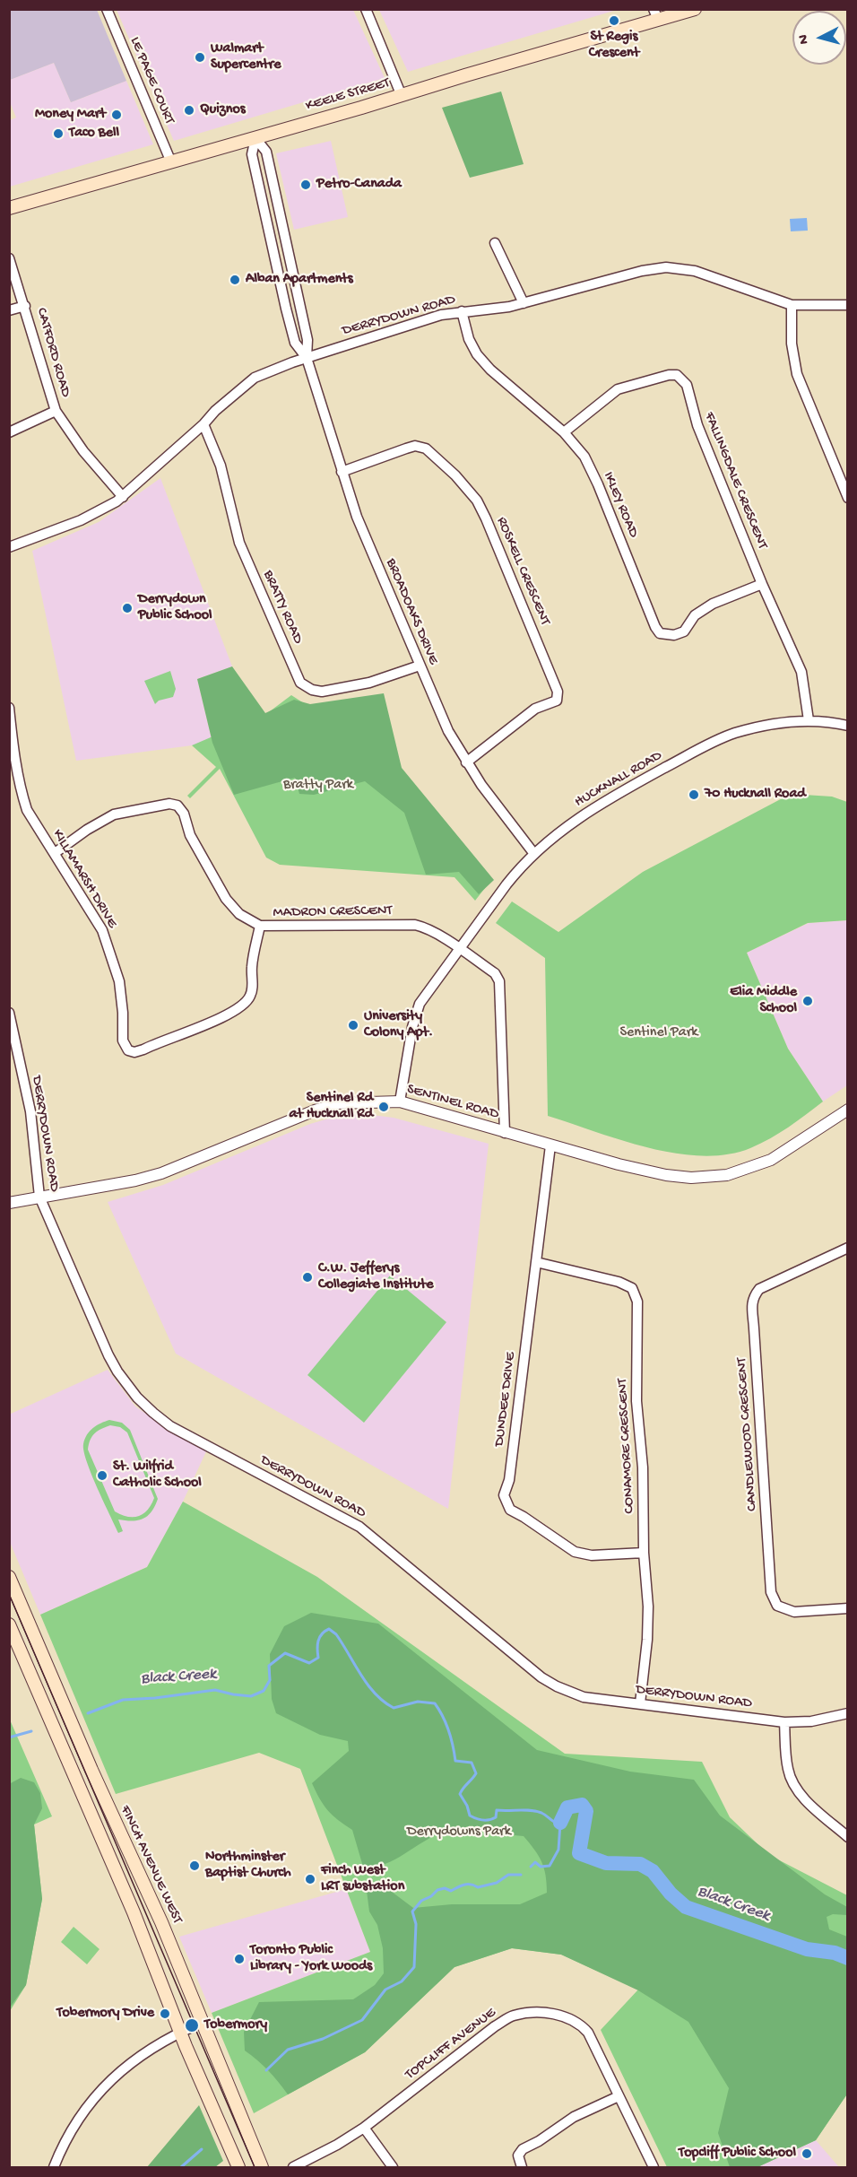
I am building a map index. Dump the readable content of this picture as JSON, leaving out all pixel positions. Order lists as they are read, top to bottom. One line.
{"streets":{"main road":["KEELE STREET","FINCH AVENUE WEST"],"street":["LE PAGE COURT","DERRYDOWN ROAD","CATFORD ROAD","FALLINGDALE CRESCENT","IKLEY ROAD","ROSKELL CRESCENT","BRATTY ROAD","BROADOAKS DRIVE","HUCKNALL ROAD","KILLAMARSH DRIVE","MADRON CRESCENT","SENTINEL ROAD","DUNDEE DRIVE","CANDLEWOOD CRESCENT","CONAMORE CRESCENT","TOPCLIFF AVENUE"]},"crossings":[["LE PAGE COURT","KEELE STREET"],["KEELE STREET","BROADOAKS DRIVE"],["DERRYDOWN ROAD","CATFORD ROAD"],["DERRYDOWN ROAD","IKLEY ROAD"],["DERRYDOWN ROAD","BRATTY ROAD"],["DERRYDOWN ROAD","BROADOAKS DRIVE"],["DERRYDOWN ROAD","SENTINEL ROAD"],["DERRYDOWN ROAD","CONAMORE CRESCENT"],["FALLINGDALE CRESCENT","IKLEY ROAD"],["FALLINGDALE CRESCENT","HUCKNALL ROAD"],["ROSKELL CRESCENT","BROADOAKS DRIVE"],["BRATTY ROAD","BROADOAKS DRIVE"],["BROADOAKS DRIVE","HUCKNALL ROAD"],["HUCKNALL ROAD","MADRON CRESCENT"],["HUCKNALL ROAD","SENTINEL ROAD"],["KILLAMARSH DRIVE","MADRON CRESCENT"],["MADRON CRESCENT","SENTINEL ROAD"],["SENTINEL ROAD","DUNDEE DRIVE"],["DUNDEE DRIVE","CONAMORE CRESCENT"]],"water":["Black Creek"],"parks":["Bratty Park","Sentinel Park","Derrydowns Park"],"places":["St Regis Crescent","Walmart Supercentre","Quiznos","Money Mart","Taco Bell","Petro-Canada","Alban Apartments","Derrydown Public School","70 Hucknall Road","Elia Middle School","University Colony Apt.","Sentinel Rd at Hucknall Rd","C.W. Jefferys Collegiate Institute","St. Wilfrid Catholic School","Northminster Baptist Church","Finch West LRT substation","Toronto Public Library - York Woods","Tobermory Drive","Tobermory","Topcliff Public School"],"north":"left"}
